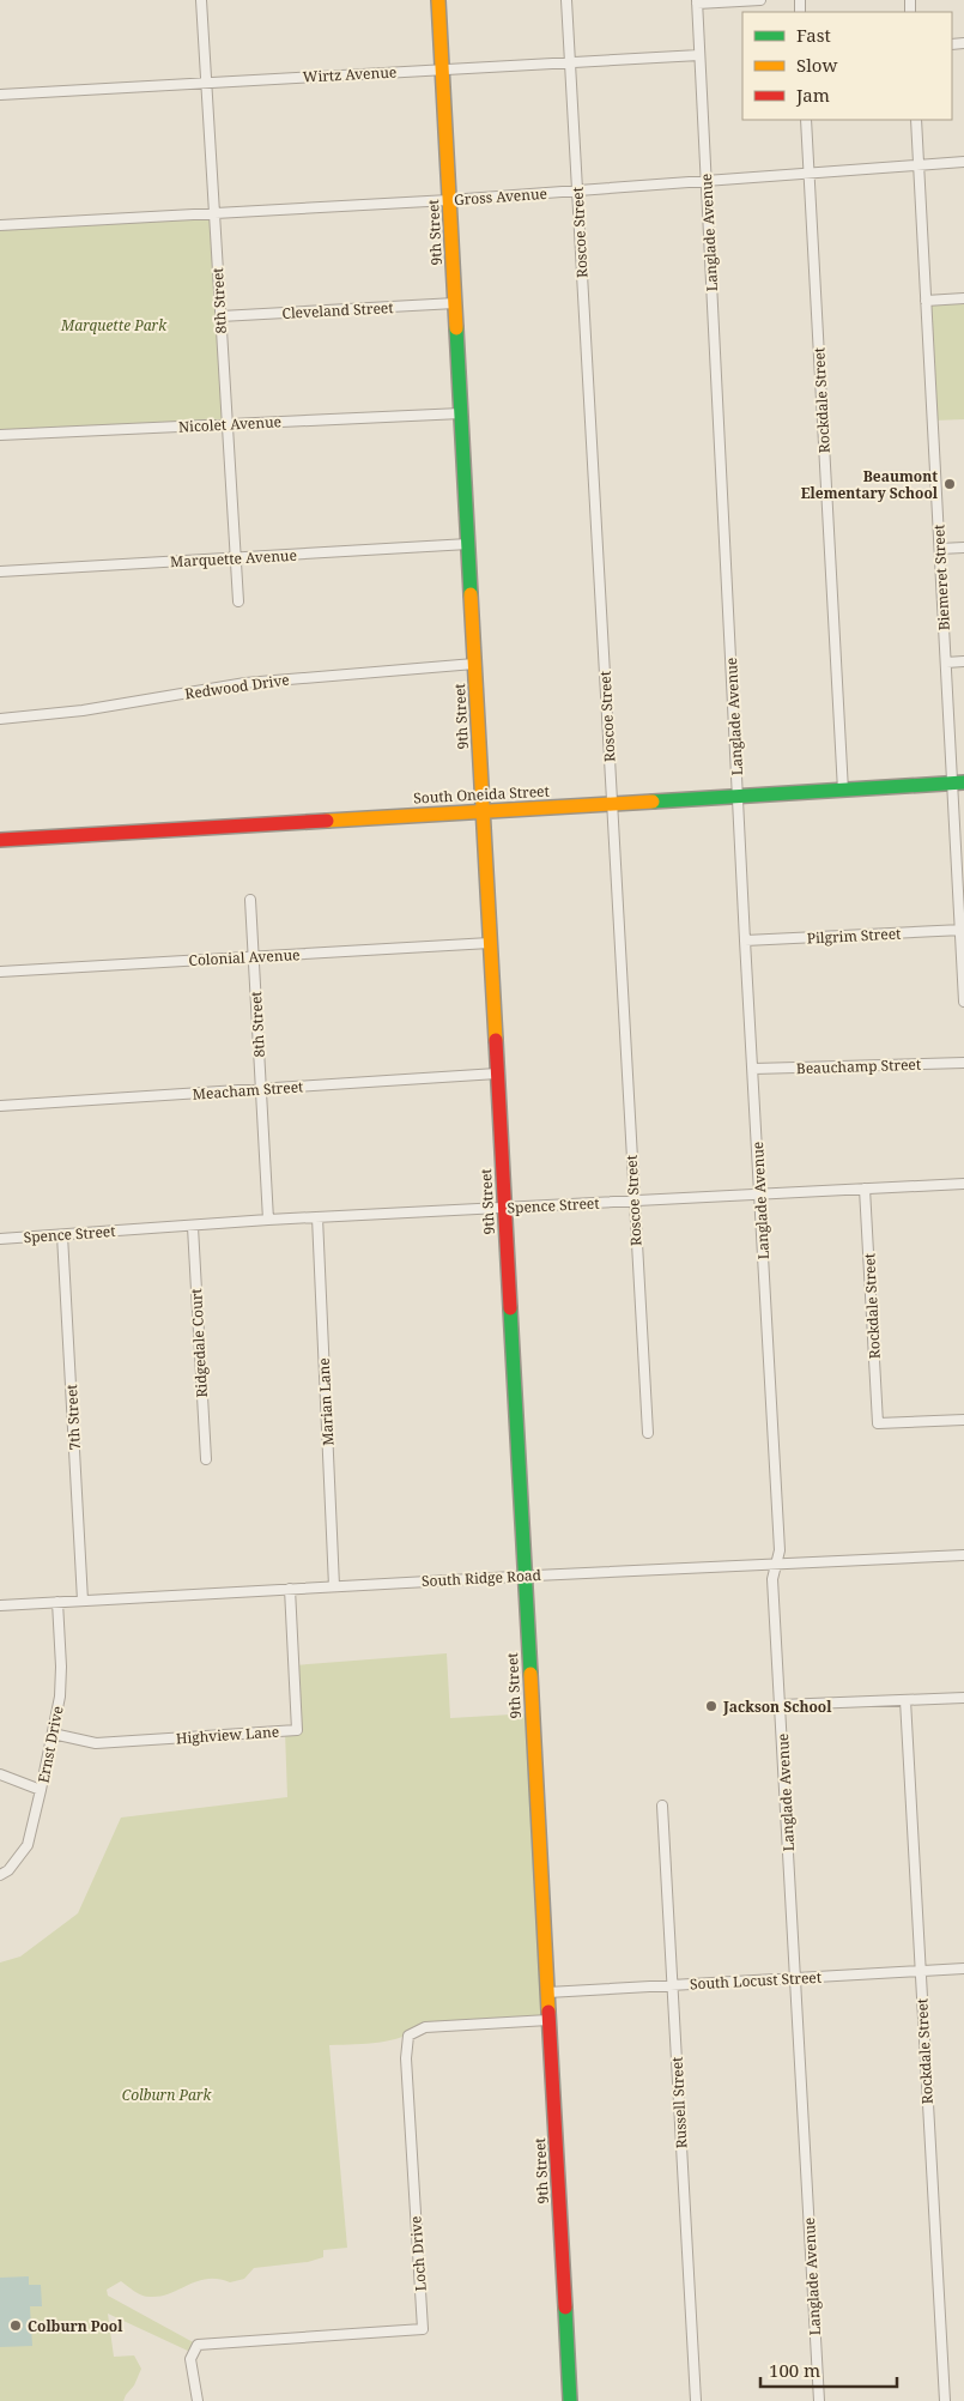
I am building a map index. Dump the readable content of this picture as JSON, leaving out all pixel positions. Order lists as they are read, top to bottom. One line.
{"streets":{"street":["Wirtz Avenue","Gross Avenue","9th Street","Roscoe Street","Langlade Avenue","8th Street","Cleveland Street","Rockdale Street","Nicolet Avenue","Marquette Avenue","Biemeret Street","Redwood Drive","South Oneida Street","Pilgrim Street","Colonial Avenue","Beauchamp Street","Meacham Street","Spence Street","Ridgedale Court","Marian Lane","7th Street","South Ridge Road","Highview Lane","Ernst Drive","South Locust Street","Russell Street","Loch Drive"]},"crossings":[["Wirtz Avenue","9th Street"],["Wirtz Avenue","Roscoe Street"],["Wirtz Avenue","Langlade Avenue"],["Wirtz Avenue","8th Street"],["Gross Avenue","9th Street"],["Gross Avenue","Roscoe Street"],["Gross Avenue","Langlade Avenue"],["Gross Avenue","8th Street"],["Gross Avenue","Rockdale Street"],["Gross Avenue","Biemeret Street"],["9th Street","Cleveland Street"],["9th Street","Nicolet Avenue"],["9th Street","Marquette Avenue"],["9th Street","Redwood Drive"],["9th Street","South Oneida Street"],["9th Street","Colonial Avenue"],["9th Street","Meacham Street"],["9th Street","Spence Street"],["9th Street","South Ridge Road"],["9th Street","South Locust Street"],["9th Street","Loch Drive"],["Roscoe Street","South Oneida Street"],["Roscoe Street","Spence Street"],["Langlade Avenue","South Oneida Street"],["Langlade Avenue","Pilgrim Street"],["Langlade Avenue","Beauchamp Street"],["Langlade Avenue","Spence Street"],["Langlade Avenue","South Ridge Road"],["Langlade Avenue","South Locust Street"],["8th Street","Cleveland Street"],["8th Street","Nicolet Avenue"],["8th Street","Marquette Avenue"],["8th Street","Colonial Avenue"],["8th Street","Meacham Street"],["8th Street","Spence Street"],["Rockdale Street","South Oneida Street"],["Rockdale Street","Spence Street"],["Rockdale Street","South Locust Street"],["Biemeret Street","South Oneida Street"],["Biemeret Street","Pilgrim Street"],["Spence Street","Ridgedale Court"],["Spence Street","Marian Lane"],["Spence Street","7th Street"],["Marian Lane","South Ridge Road"],["7th Street","South Ridge Road"],["South Ridge Road","Highview Lane"],["South Ridge Road","Ernst Drive"],["Highview Lane","Ernst Drive"],["South Locust Street","Russell Street"]],"parks":["Marquette Park","Colburn Park"],"places":["Beaumont Elementary School","Jackson School","Colburn Pool"],"legend":["Fast","Slow","Jam"],"scale_bar":"100 m"}
